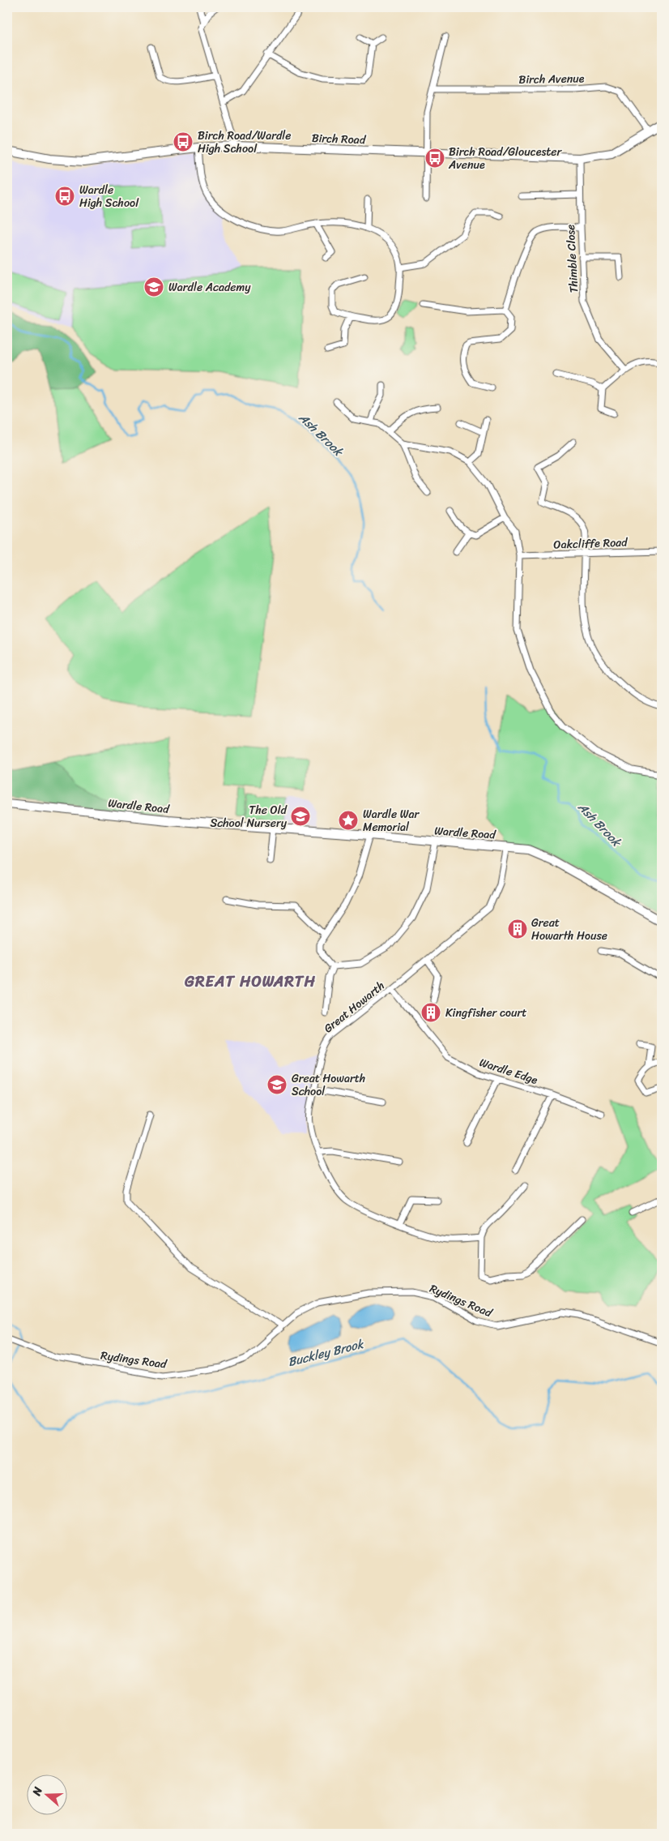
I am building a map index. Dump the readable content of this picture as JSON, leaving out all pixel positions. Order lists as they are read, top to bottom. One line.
{"streets":{"street":["Birch Avenue","Birch Road","Thimble Close","Oakcliffe Road","Wardle Road","Great Howarth","Wardle Edge","Rydings Road"]},"crossings":[["Birch Avenue","Birch Road"],["Birch Road","Thimble Close"],["Wardle Road","Great Howarth"],["Great Howarth","Wardle Edge"]],"districts":["GREAT HOWARTH"],"water":["Ash Brook","Buckley Brook"],"places":{"bus stop":["Birch Road/Wardle High School","Birch Road/Gloucester Avenue","Wardle High School"],"school or university":["Wardle Academy","The Old School Nursery","Great Howarth School"],"place":["Wardle War Memorial"],"building":["Great Howarth House","Kingfisher court"]},"north":"left"}
